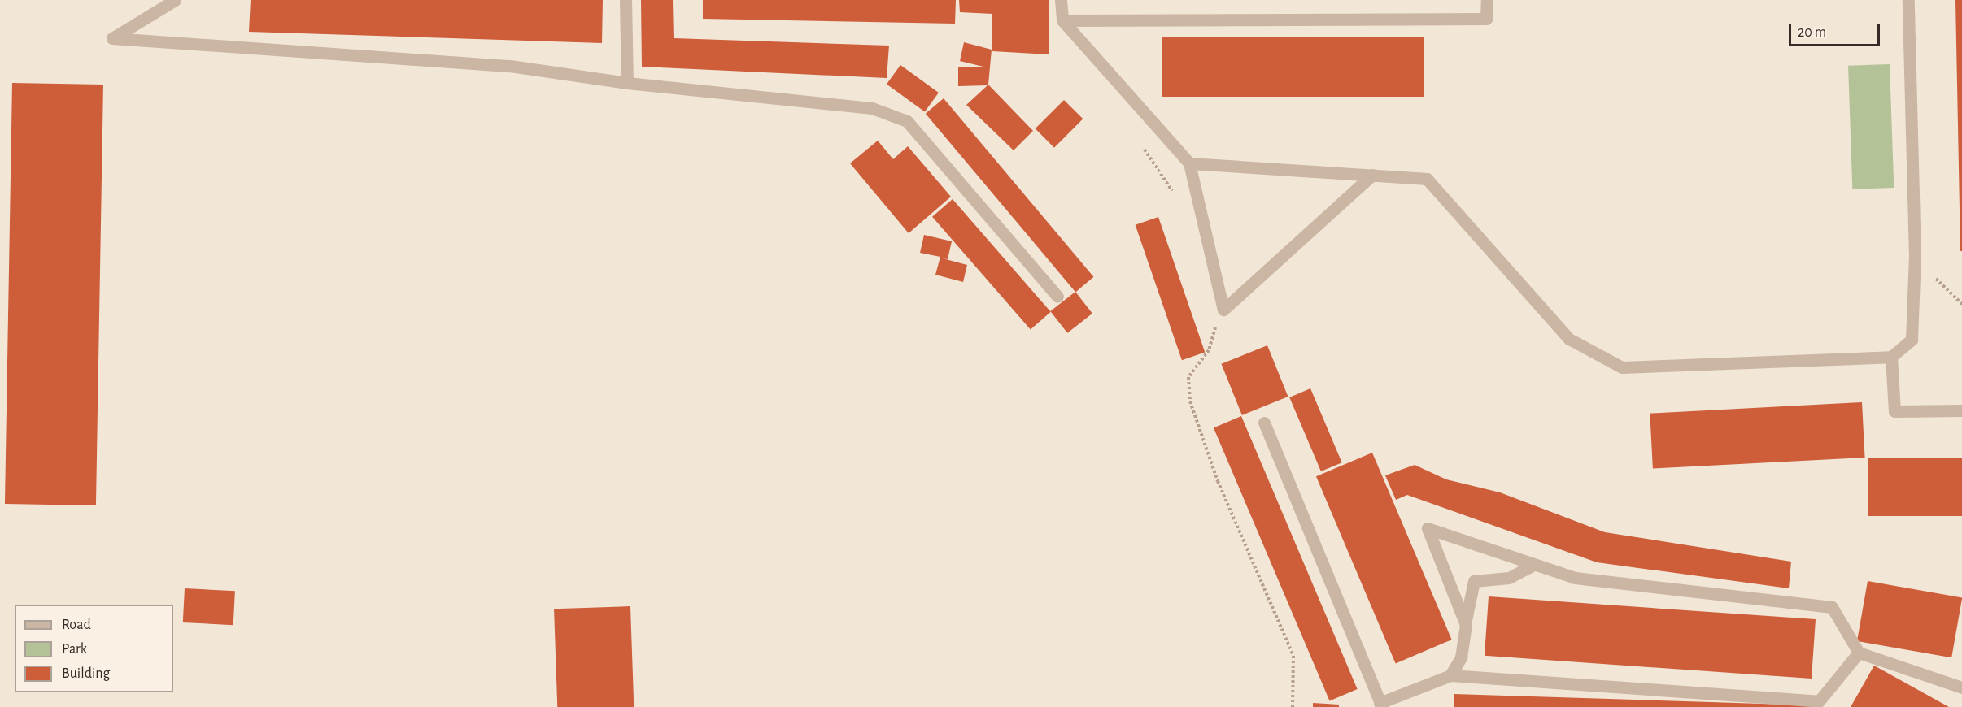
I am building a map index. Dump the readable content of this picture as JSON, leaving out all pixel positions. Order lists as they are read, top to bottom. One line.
{"legend":["Road","Park","Building"],"scale_bar":"20 m"}
